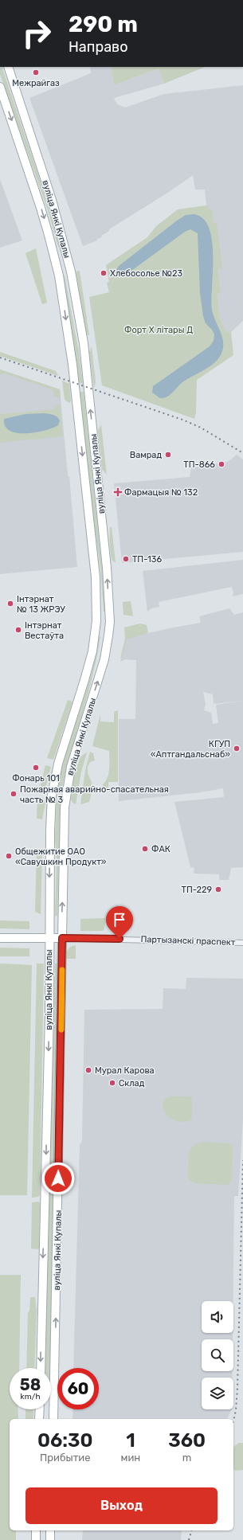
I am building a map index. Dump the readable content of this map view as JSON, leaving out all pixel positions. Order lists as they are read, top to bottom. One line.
{"streets":{"main road":["вуліца Янкі Купалы","Партызанскі праспект"]},"crossings":[["вуліца Янкі Купалы","Партызанскі праспект"]],"parks":["Форт X літары Д"],"places":{"other":["Межрайгаз","Хлебосолье №23","Вамрад","ТП-866","ТП-136","Інтэрнат № 13 ЖРЭУ","Інтэрнат Вестаўта","КГУП «Аптгандальснаб»","Фонарь 101","Пожарная аварийно-спасательная часть № 3","ФАК","Общежитие ОАО «Савушкин Продукт»","ТП-229","Мурал Карова","Склад"],"health":["Фармацыя № 132"]},"page":{"turn":["290 m","Направо"],"speed":"58 km/h","limit":"60","eta":["06:30","Прибытие","1","мин","360","m"],"buttons":"Выход"}}
